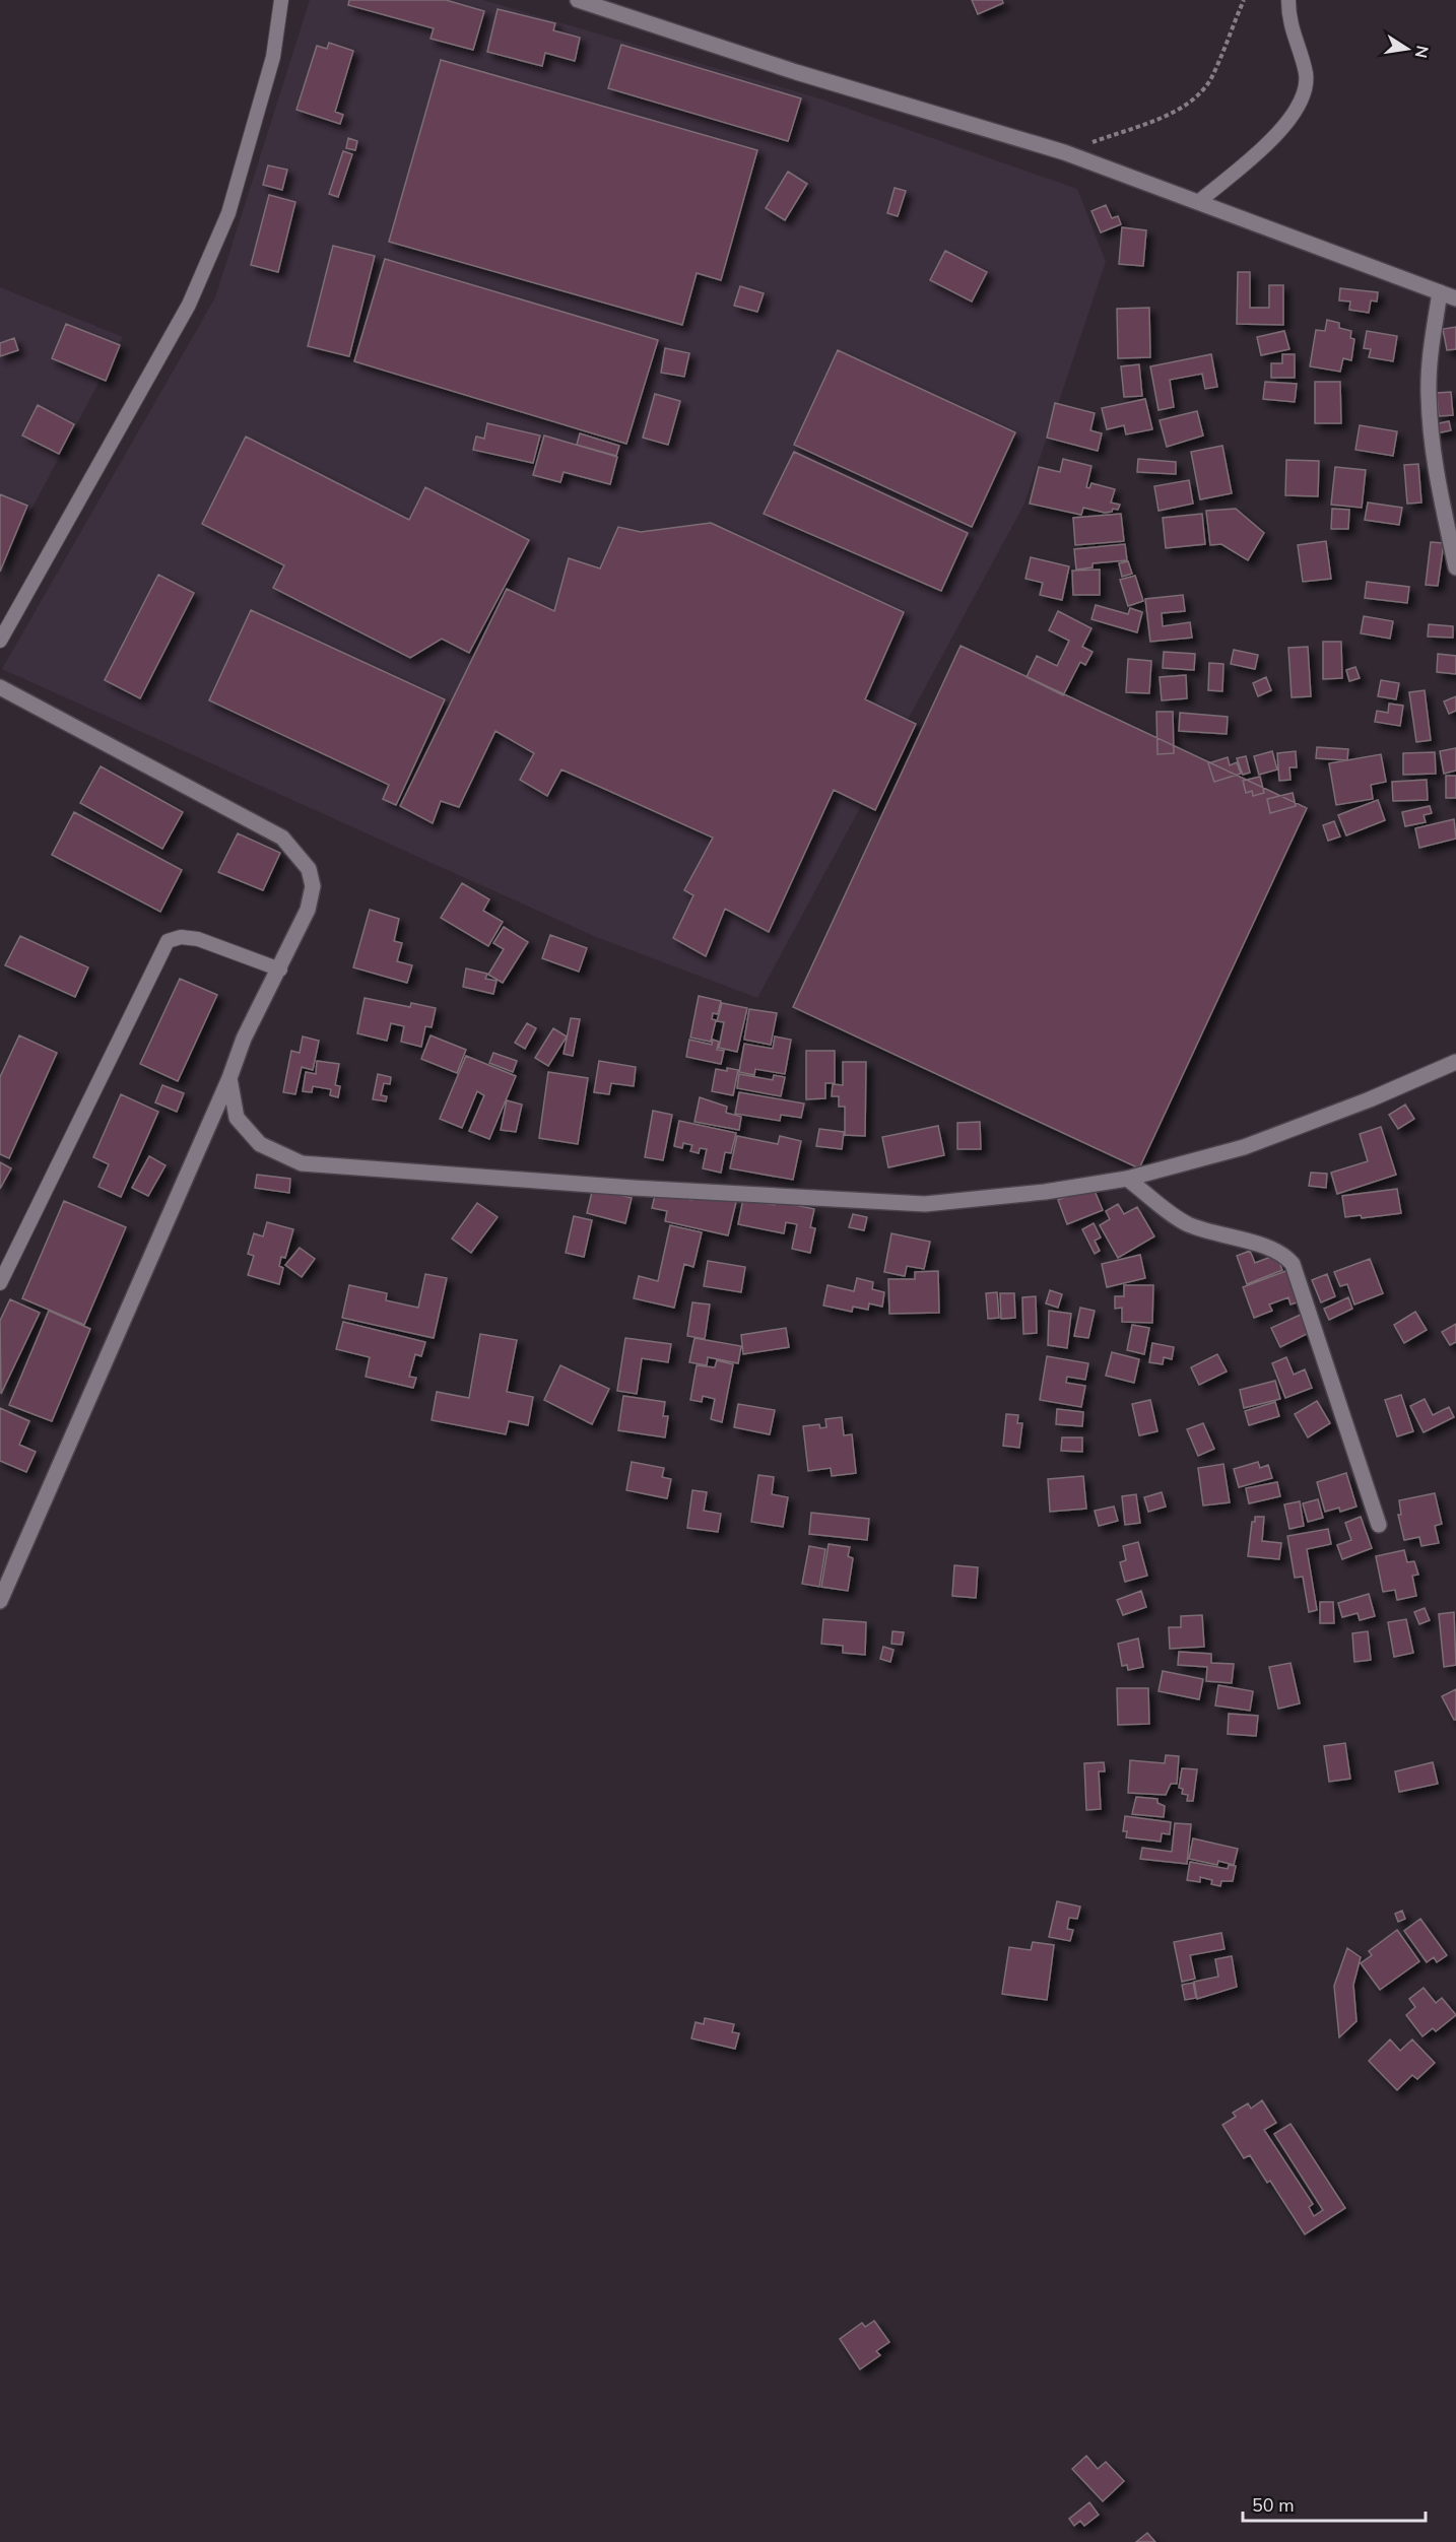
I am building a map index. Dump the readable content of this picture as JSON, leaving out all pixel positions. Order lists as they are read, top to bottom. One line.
{"scale_bar":"50 m","north":"right"}
